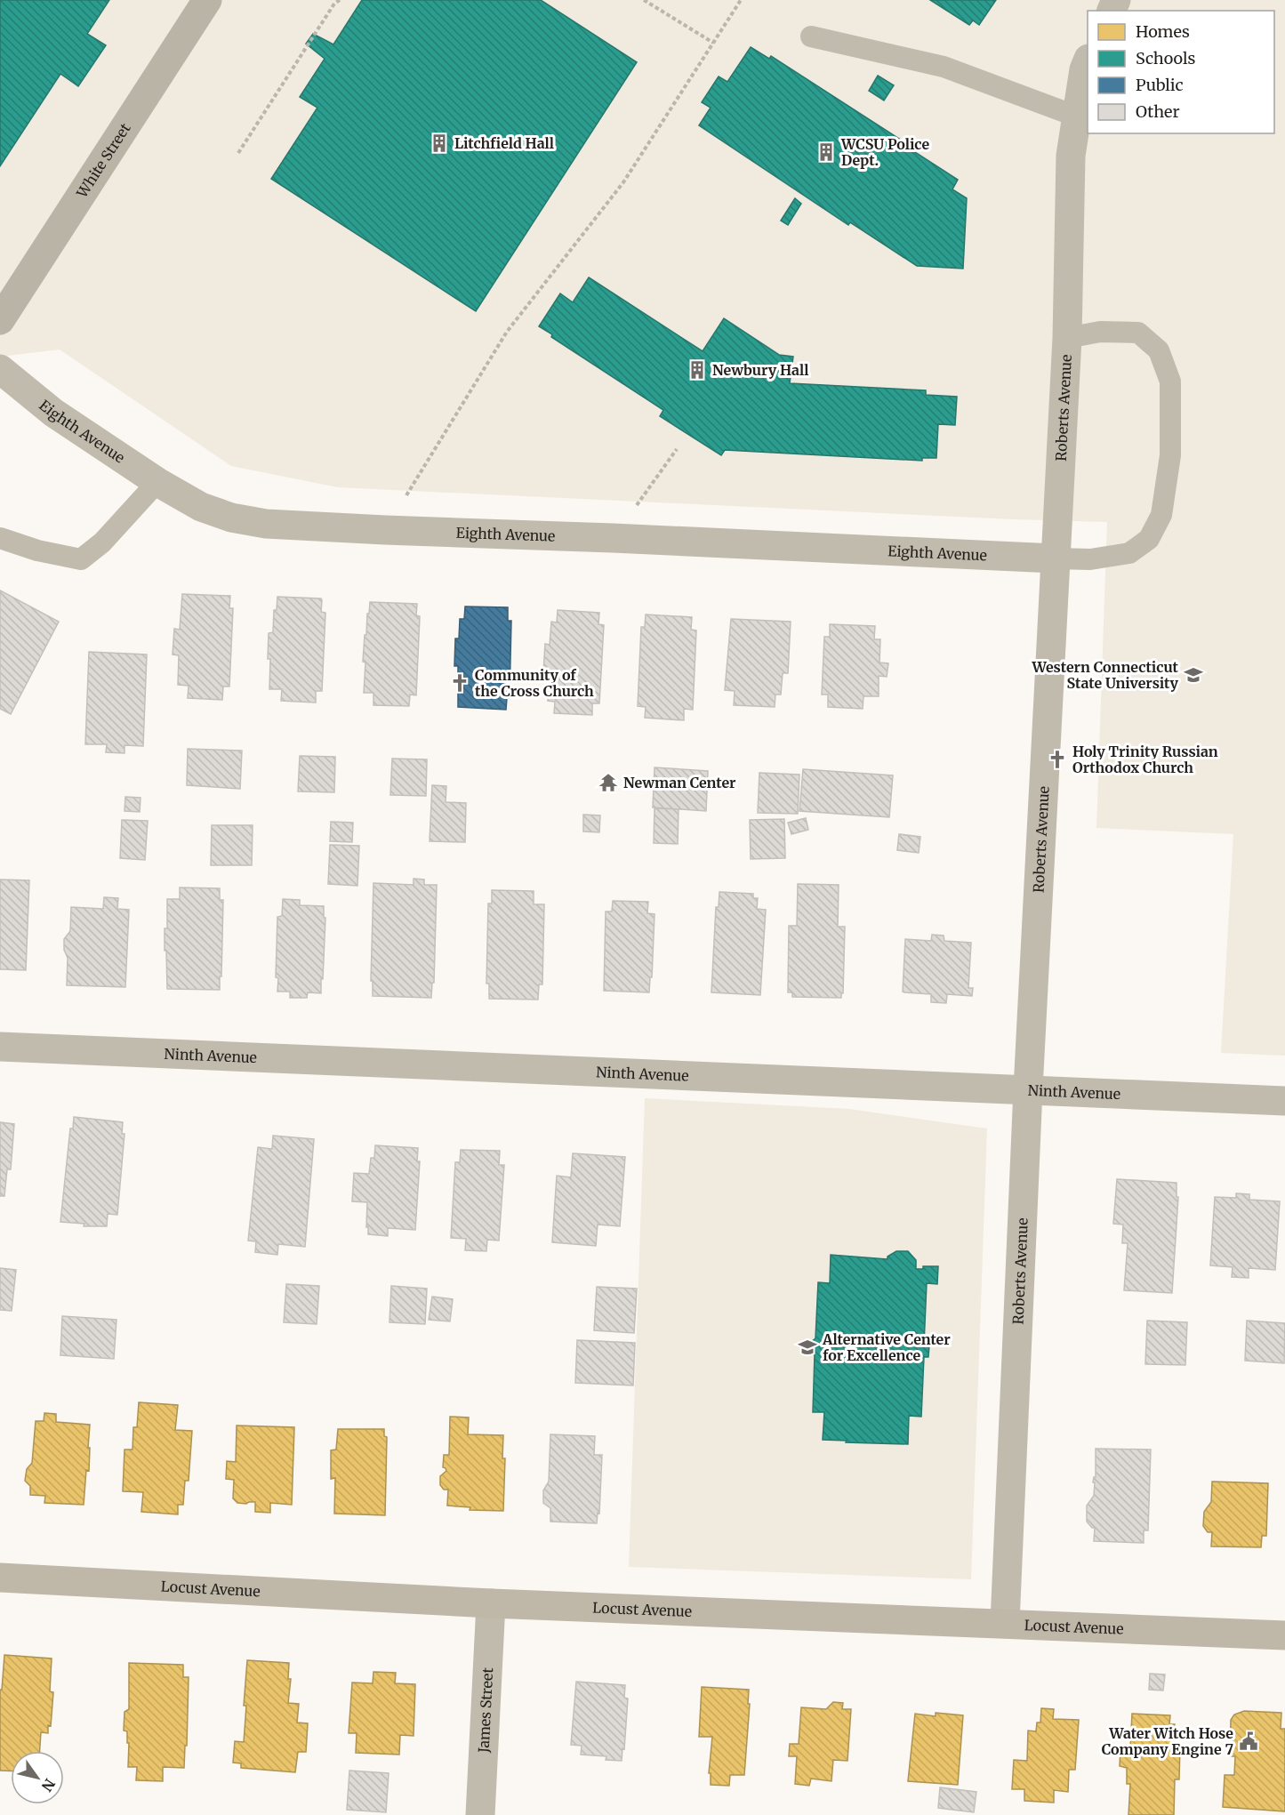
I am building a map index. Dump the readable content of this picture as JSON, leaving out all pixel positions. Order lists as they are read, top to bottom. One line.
{"streets":{"main road":["White Street"],"street":["Roberts Avenue","Eighth Avenue","Ninth Avenue","Locust Avenue","James Street"]},"crossings":[["Roberts Avenue","Eighth Avenue"],["Roberts Avenue","Ninth Avenue"],["Roberts Avenue","Locust Avenue"],["Locust Avenue","James Street"]],"places":{"building":["Litchfield Hall","WCSU Police Dept.","Newbury Hall"],"school or university":["Western Connecticut State University","Alternative Center for Excellence"],"church":["Community of the Cross Church","Holy Trinity Russian Orthodox Church"],"temple":["Newman Center"],"public building":["Water Witch Hose Company Engine 7"]},"legend":["Homes","Schools","Public","Other"],"north":"bottom right"}
